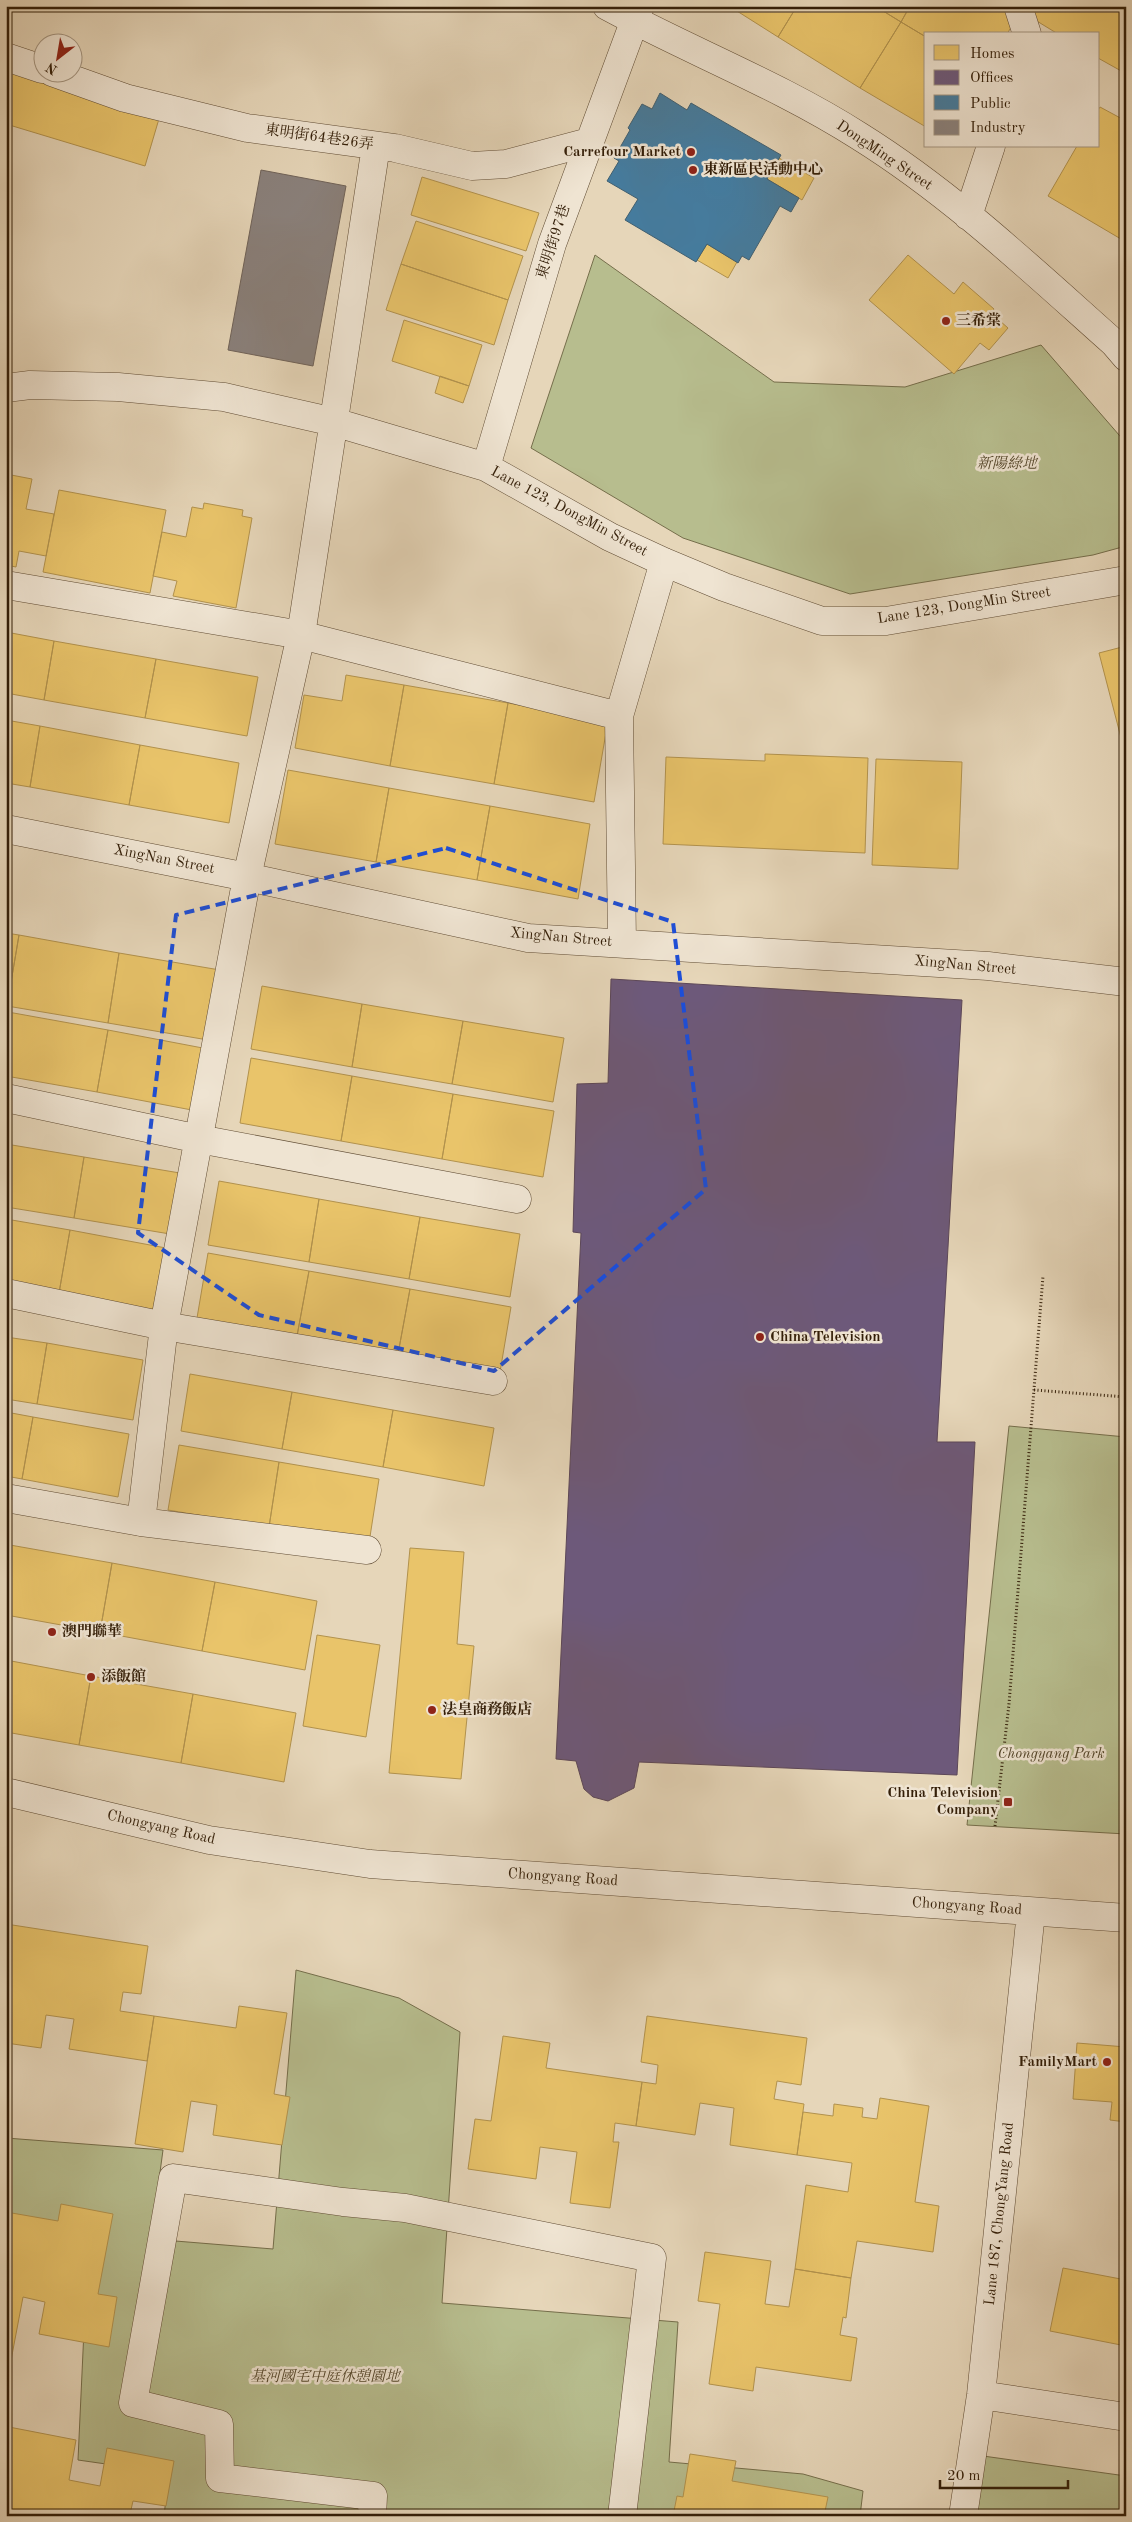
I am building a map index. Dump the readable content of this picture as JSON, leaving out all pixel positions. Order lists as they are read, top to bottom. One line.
{"streets":{"street":["東明街64巷26弄","DongMing Street","東明街97巷","Lane 123, DongMin Street","XingNan Street","Chongyang Road","Lane 187, ChongYang Road"]},"crossings":[["東明街64巷26弄","東明街97巷"],["DongMing Street","東明街97巷"],["東明街97巷","Lane 123, DongMin Street"],["Chongyang Road","Lane 187, ChongYang Road"]],"parks":["新陽綠地","Chongyang Park","基河國宅中庭休憩園地"],"places":{"other":["Carrefour Market","東新區民活動中心","三希棠","China Television","澳門聯華","添飯館","法皇商務飯店","FamilyMart"],"transit":["China Television Company"]},"legend":["Homes","Offices","Public","Industry"],"scale_bar":"20 m","north":"bottom left"}
